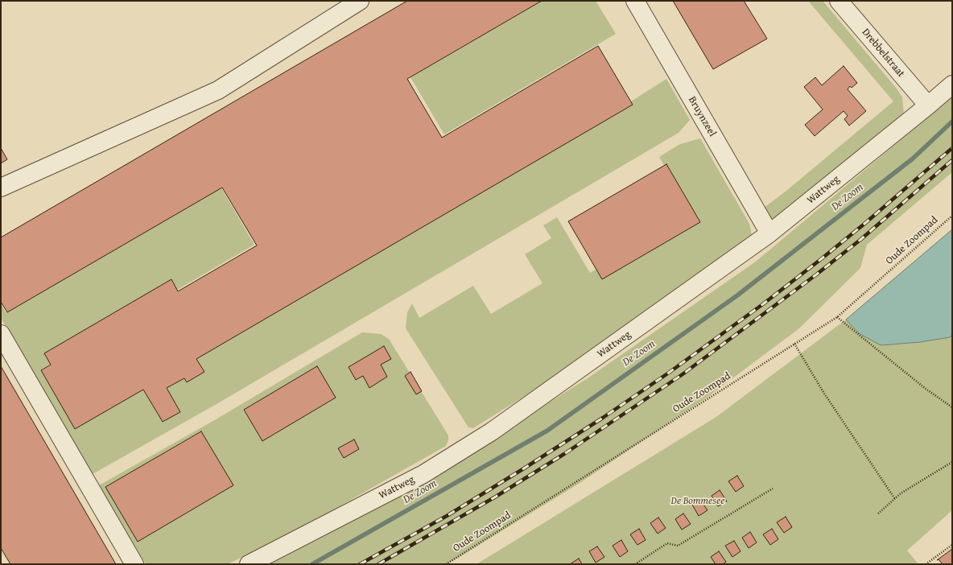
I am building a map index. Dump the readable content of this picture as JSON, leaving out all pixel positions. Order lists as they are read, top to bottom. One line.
{"streets":{"street":["Drebbelstraat","Bruynzeel","Wattweg"],"path":["Oude Zoompad"]},"crossings":[["Drebbelstraat","Wattweg"],["Bruynzeel","Wattweg"]],"water":["De Zoom"],"parks":["De Bommesee"]}
